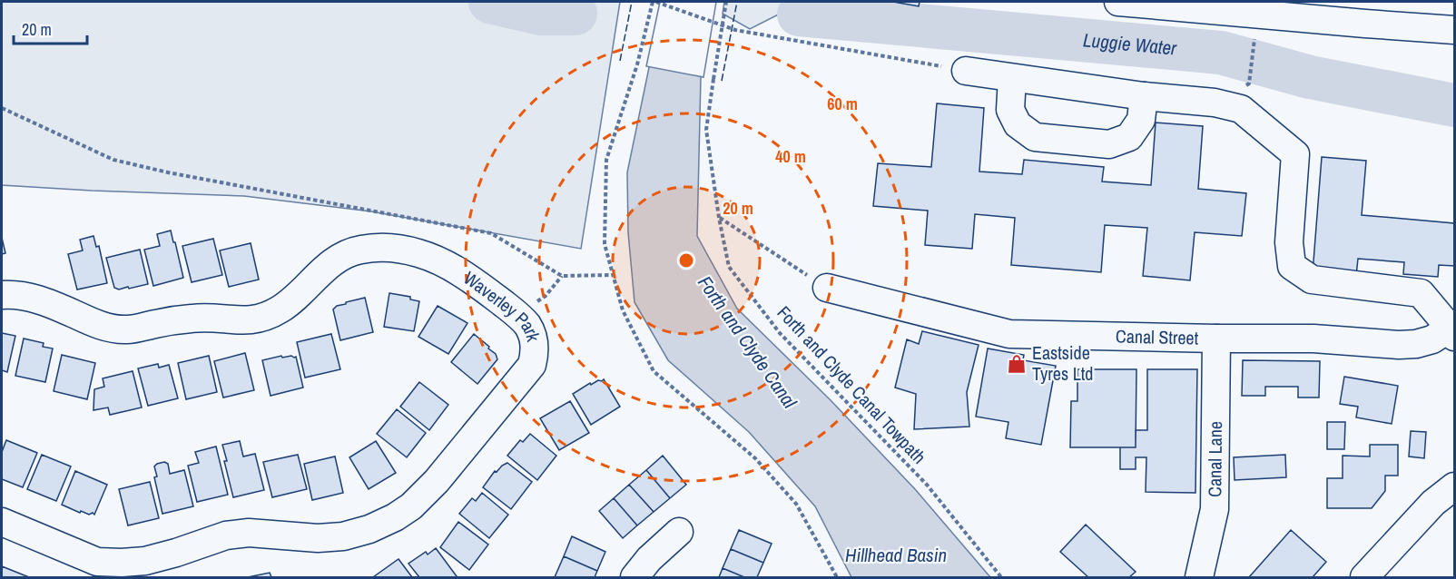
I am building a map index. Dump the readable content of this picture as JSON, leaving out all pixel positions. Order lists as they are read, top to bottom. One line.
{"streets":{"street":["Waverley Park","Canal Street","Canal Lane"],"path":["Forth and Clyde Canal Towpath"]},"crossings":[["Canal Street","Canal Lane"]],"water":["Luggie Water","Forth and Clyde Canal","Hillhead Basin"],"places":{"shop":["Eastside Tyres Ltd"]},"scale_bar":"20 m","rings":["60 m","40 m","20 m"]}
